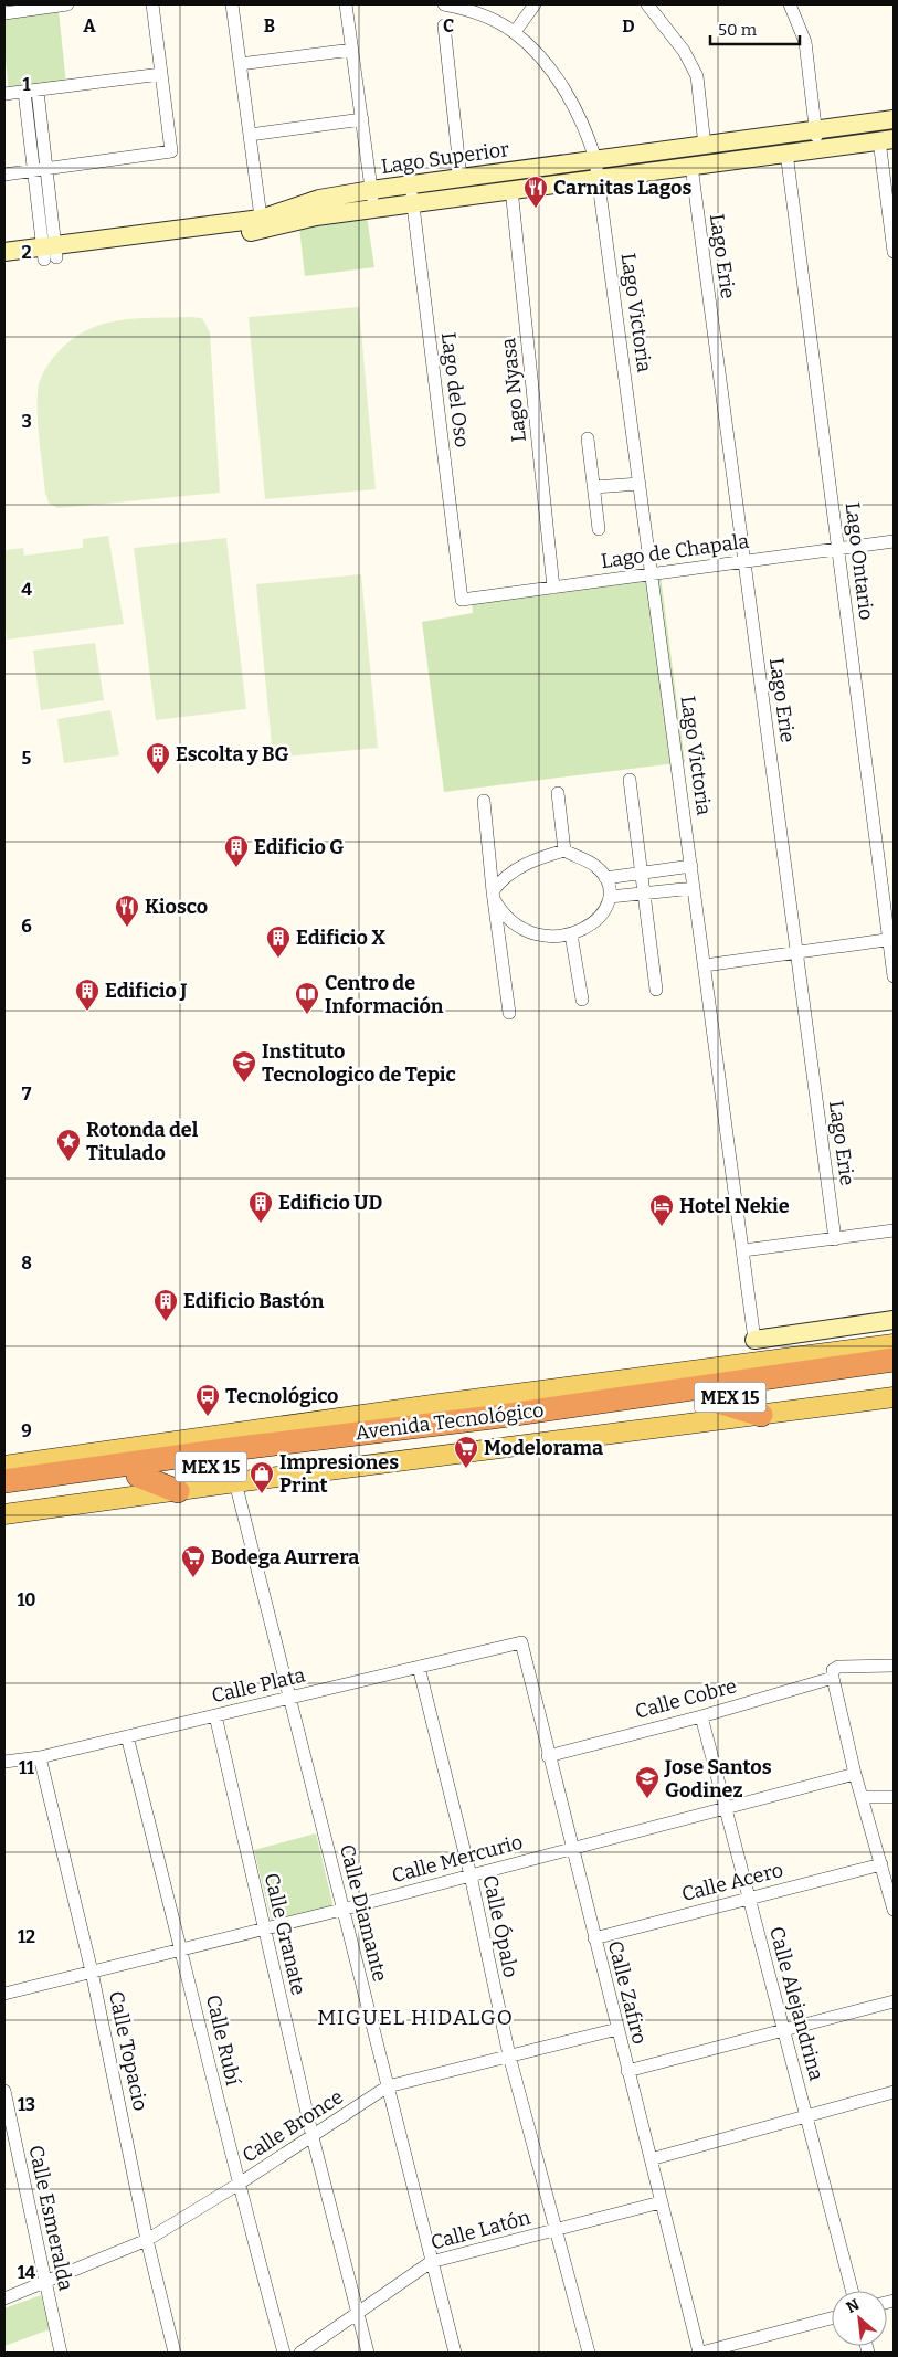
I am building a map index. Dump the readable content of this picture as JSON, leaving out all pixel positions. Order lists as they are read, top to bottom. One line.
{"streets":{"highway":["MEX 15","Avenida Tecnológico"],"street":["Lago Superior","Lago Erie","Lago Victoria","Lago del Oso","Lago Nyasa","Lago de Chapala","Lago Ontario","Calle Plata","Calle Cobre","Calle Mercurio","Calle Acero","Calle Diamante","Calle Ópalo","Calle Granate","Calle Zafiro","Calle Alejandrina","Calle Rubí","Calle Topacio","Calle Bronce","Calle Esmeralda","Calle Latón"]},"crossings":[["Lago Superior","Lago Erie"],["Lago Superior","Lago Victoria"],["Lago Superior","Lago del Oso"],["Lago Superior","Lago Nyasa"],["Lago Superior","Lago Ontario"],["Lago Erie","Lago de Chapala"],["Lago Victoria","Lago de Chapala"],["Lago del Oso","Lago de Chapala"],["Lago Nyasa","Lago de Chapala"],["Lago de Chapala","Lago Ontario"],["Avenida Tecnológico","Calle Diamante"],["Calle Plata","Calle Diamante"],["Calle Plata","Calle Ópalo"],["Calle Plata","Calle Granate"],["Calle Plata","Calle Zafiro"],["Calle Plata","Calle Rubí"],["Calle Plata","Calle Topacio"],["Calle Cobre","Calle Zafiro"],["Calle Cobre","Calle Alejandrina"],["Calle Mercurio","Calle Diamante"],["Calle Mercurio","Calle Ópalo"],["Calle Mercurio","Calle Granate"],["Calle Mercurio","Calle Zafiro"],["Calle Mercurio","Calle Alejandrina"],["Calle Mercurio","Calle Rubí"],["Calle Mercurio","Calle Topacio"],["Calle Acero","Calle Zafiro"],["Calle Acero","Calle Alejandrina"],["Calle Diamante","Calle Bronce"],["Calle Diamante","Calle Latón"],["Calle Ópalo","Calle Bronce"],["Calle Ópalo","Calle Latón"],["Calle Granate","Calle Bronce"],["Calle Granate","Calle Latón"],["Calle Zafiro","Calle Bronce"],["Calle Zafiro","Calle Latón"],["Calle Rubí","Calle Bronce"],["Calle Topacio","Calle Bronce"],["Calle Bronce","Calle Esmeralda"]],"districts":["MIGUEL HIDALGO"],"places":{"restaurant":["Carnitas Lagos","Kiosco"],"building":["Escolta y BG","Edificio G","Edificio X","Edificio J","Edificio UD","Edificio Bastón"],"library":["Centro de Información"],"school or university":["Instituto Tecnologico de Tepic","Jose Santos Godinez"],"place":["Rotonda del Titulado"],"hotel":["Hotel Nekie"],"bus stop":["Tecnológico"],"supermarket":["Modelorama","Bodega Aurrera"],"shop":["Impresiones Print"]},"scale_bar":"50 m","north":"top left","grid":{"columns":["A","B","C","D"],"rows":["1","2","3","4","5","6","7","8","9","10","11","12","13","14"]}}
